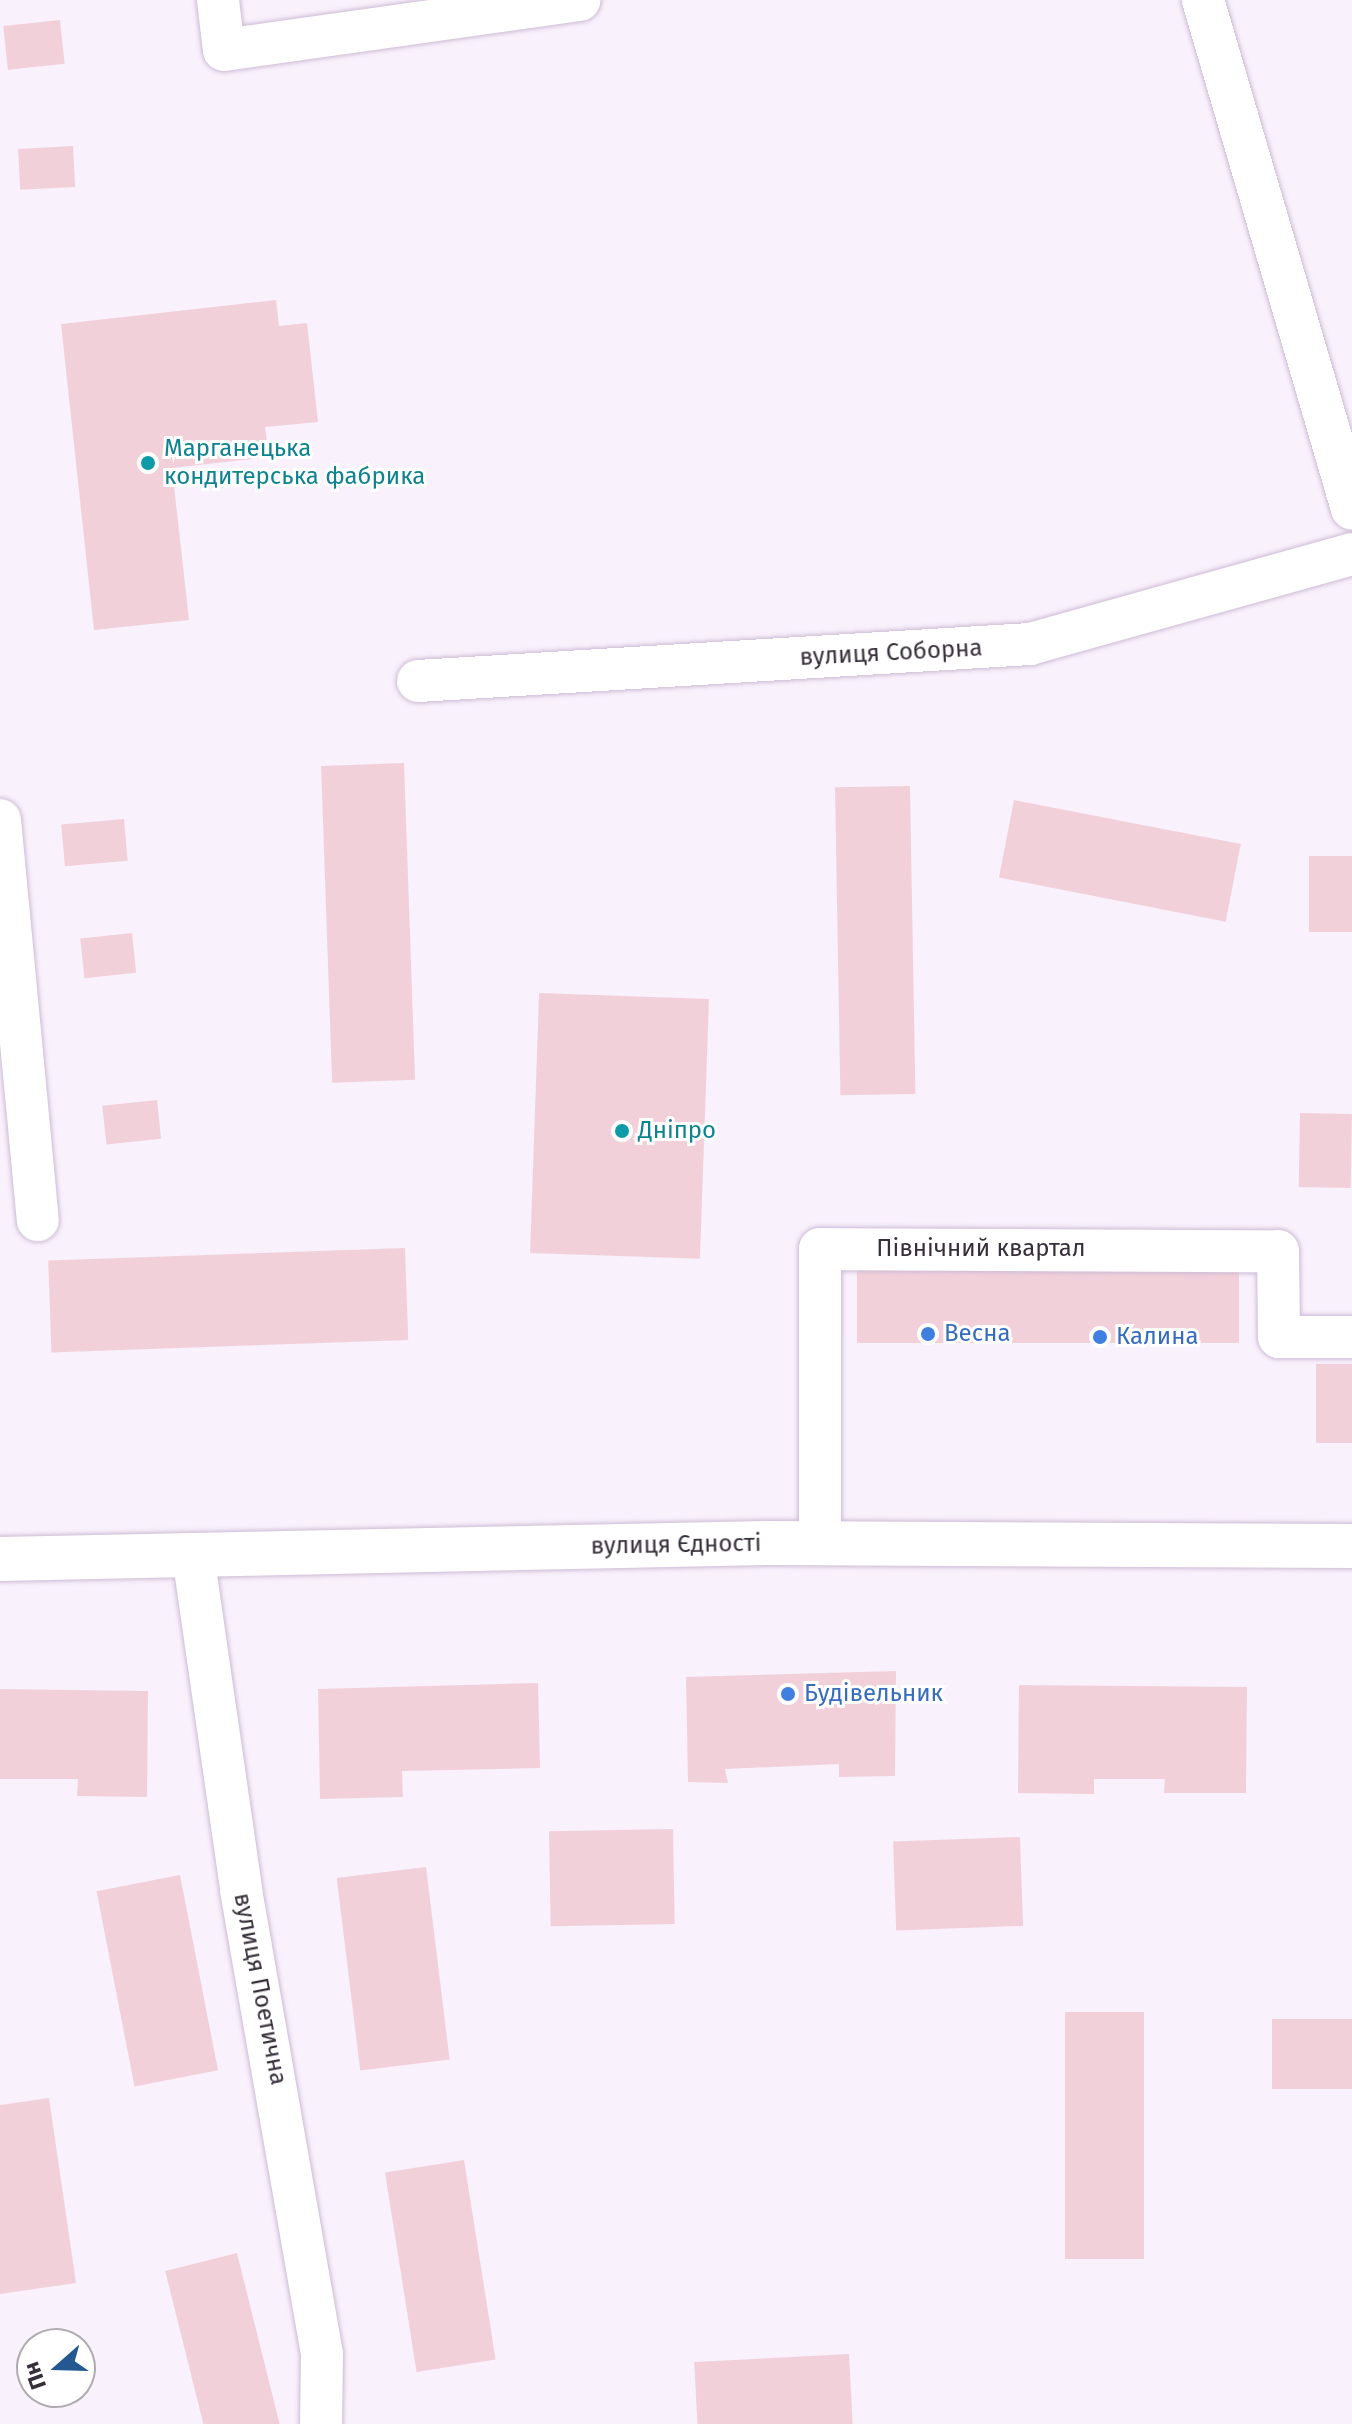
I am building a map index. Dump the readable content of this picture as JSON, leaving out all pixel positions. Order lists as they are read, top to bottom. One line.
{"streets":{"street":["вулиця Соборна","Північний квартал","вулиця Єдності","вулиця Поетична"]},"crossings":[["Північний квартал","вулиця Єдності"],["вулиця Єдності","вулиця Поетична"]],"places":["Марганецька кондитерська фабрика","Дніпро","Весна","Калина","Будівельник"],"north":"left"}
